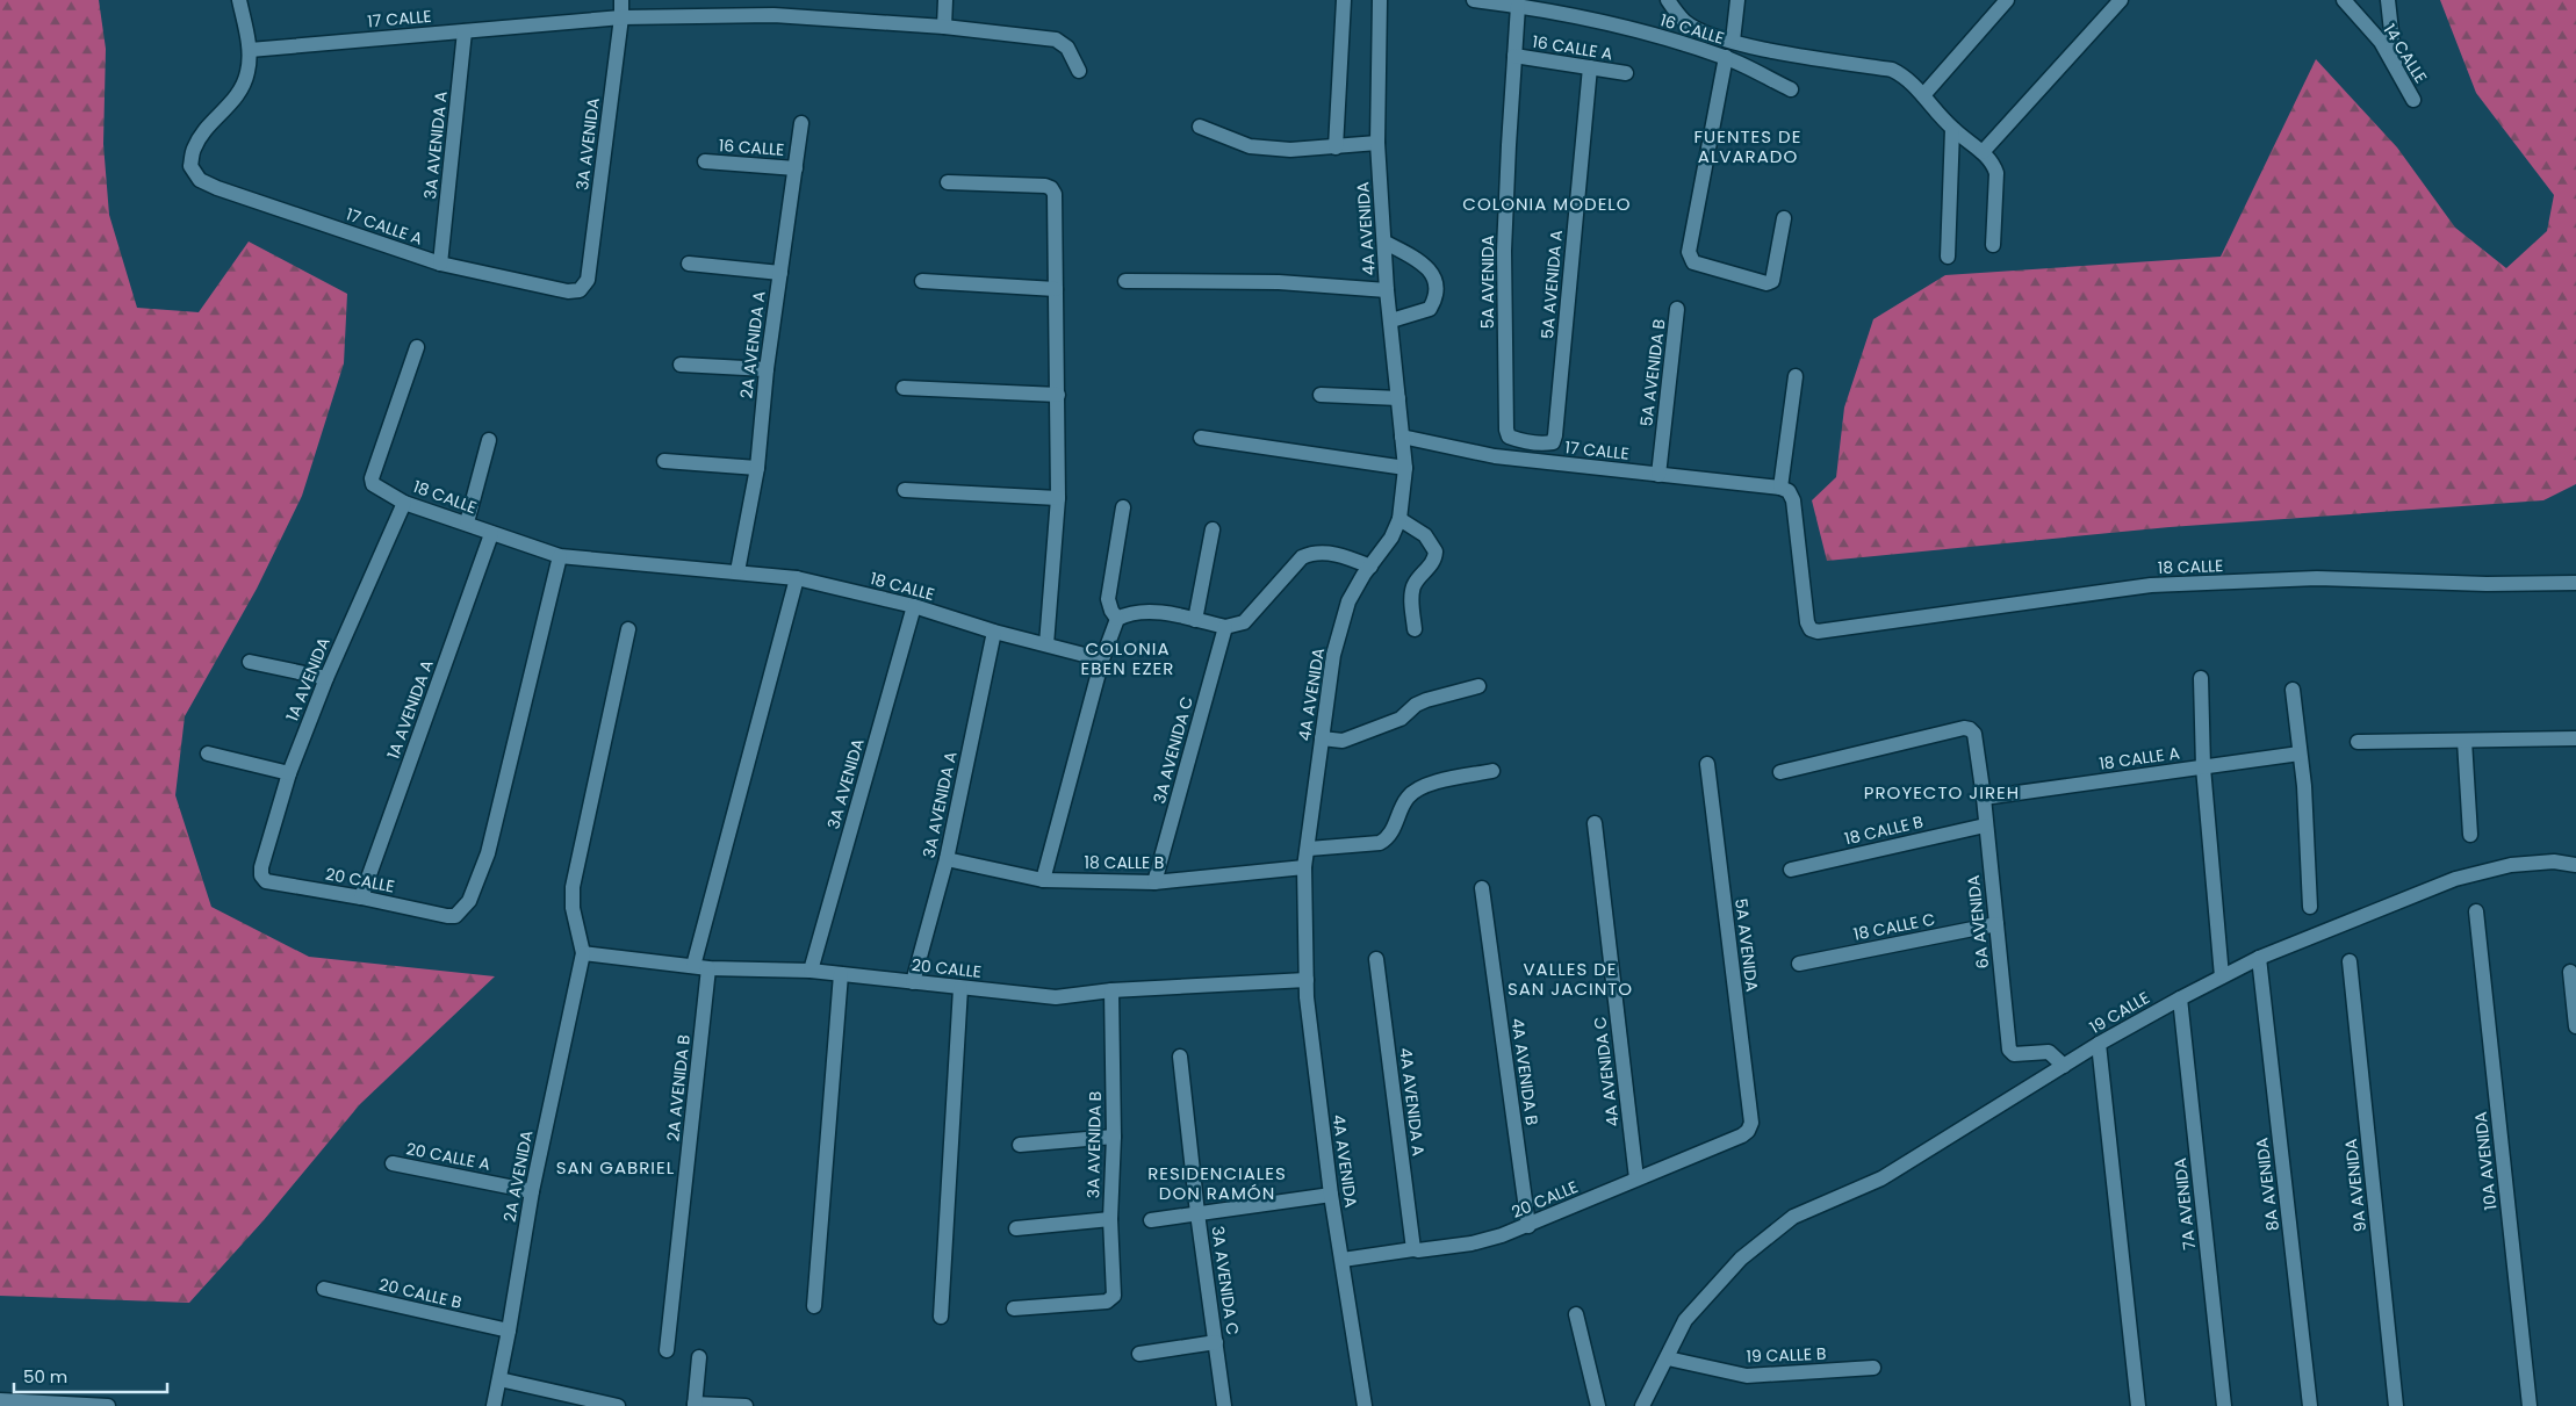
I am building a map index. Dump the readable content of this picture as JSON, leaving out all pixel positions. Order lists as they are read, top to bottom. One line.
{"streets":{"street":["17 CALLE","16 CALLE","16 CALLE A","14 CALLE","3A AVENIDA","3A AVENIDA A","17 CALLE A","4A AVENIDA","5A AVENIDA","5A AVENIDA A","2A AVENIDA A","5A AVENIDA B","18 CALLE","1A AVENIDA","1A AVENIDA A","3A AVENIDA C","18 CALLE A","18 CALLE B","20 CALLE","6A AVENIDA","18 CALLE C","19 CALLE","4A AVENIDA B","4A AVENIDA C","2A AVENIDA B","4A AVENIDA A","3A AVENIDA B","20 CALLE A","10A AVENIDA","2A AVENIDA","8A AVENIDA","9A AVENIDA","7A AVENIDA","20 CALLE B","19 CALLE B"]},"crossings":[["17 CALLE","3A AVENIDA"],["17 CALLE","3A AVENIDA A"],["17 CALLE","17 CALLE A"],["17 CALLE","4A AVENIDA"],["17 CALLE","5A AVENIDA B"],["17 CALLE","18 CALLE"],["16 CALLE","5A AVENIDA"],["16 CALLE","2A AVENIDA A"],["16 CALLE A","5A AVENIDA"],["16 CALLE A","5A AVENIDA A"],["3A AVENIDA","17 CALLE A"],["3A AVENIDA","18 CALLE"],["3A AVENIDA","20 CALLE"],["3A AVENIDA A","17 CALLE A"],["3A AVENIDA A","18 CALLE"],["3A AVENIDA A","18 CALLE B"],["3A AVENIDA A","20 CALLE"],["4A AVENIDA","18 CALLE B"],["4A AVENIDA","20 CALLE"],["5A AVENIDA","5A AVENIDA A"],["5A AVENIDA","20 CALLE"],["2A AVENIDA A","18 CALLE"],["18 CALLE","1A AVENIDA"],["18 CALLE","1A AVENIDA A"],["18 CALLE","20 CALLE"],["1A AVENIDA","20 CALLE"],["1A AVENIDA A","20 CALLE"],["3A AVENIDA C","18 CALLE B"],["18 CALLE A","6A AVENIDA"],["18 CALLE B","6A AVENIDA"],["20 CALLE","4A AVENIDA B"],["20 CALLE","4A AVENIDA C"],["20 CALLE","2A AVENIDA B"],["20 CALLE","4A AVENIDA A"],["20 CALLE","3A AVENIDA B"],["20 CALLE","2A AVENIDA"],["6A AVENIDA","18 CALLE C"],["6A AVENIDA","19 CALLE"],["19 CALLE","8A AVENIDA"],["19 CALLE","7A AVENIDA"],["19 CALLE","19 CALLE B"],["20 CALLE A","2A AVENIDA"],["2A AVENIDA","20 CALLE B"]],"districts":["FUENTES DE ALVARADO","COLONIA MODELO","COLONIA EBEN EZER","PROYECTO JIREH","VALLES DE SAN JACINTO","SAN GABRIEL","RESIDENCIALES DON RAMÓN"],"scale_bar":"50 m"}
